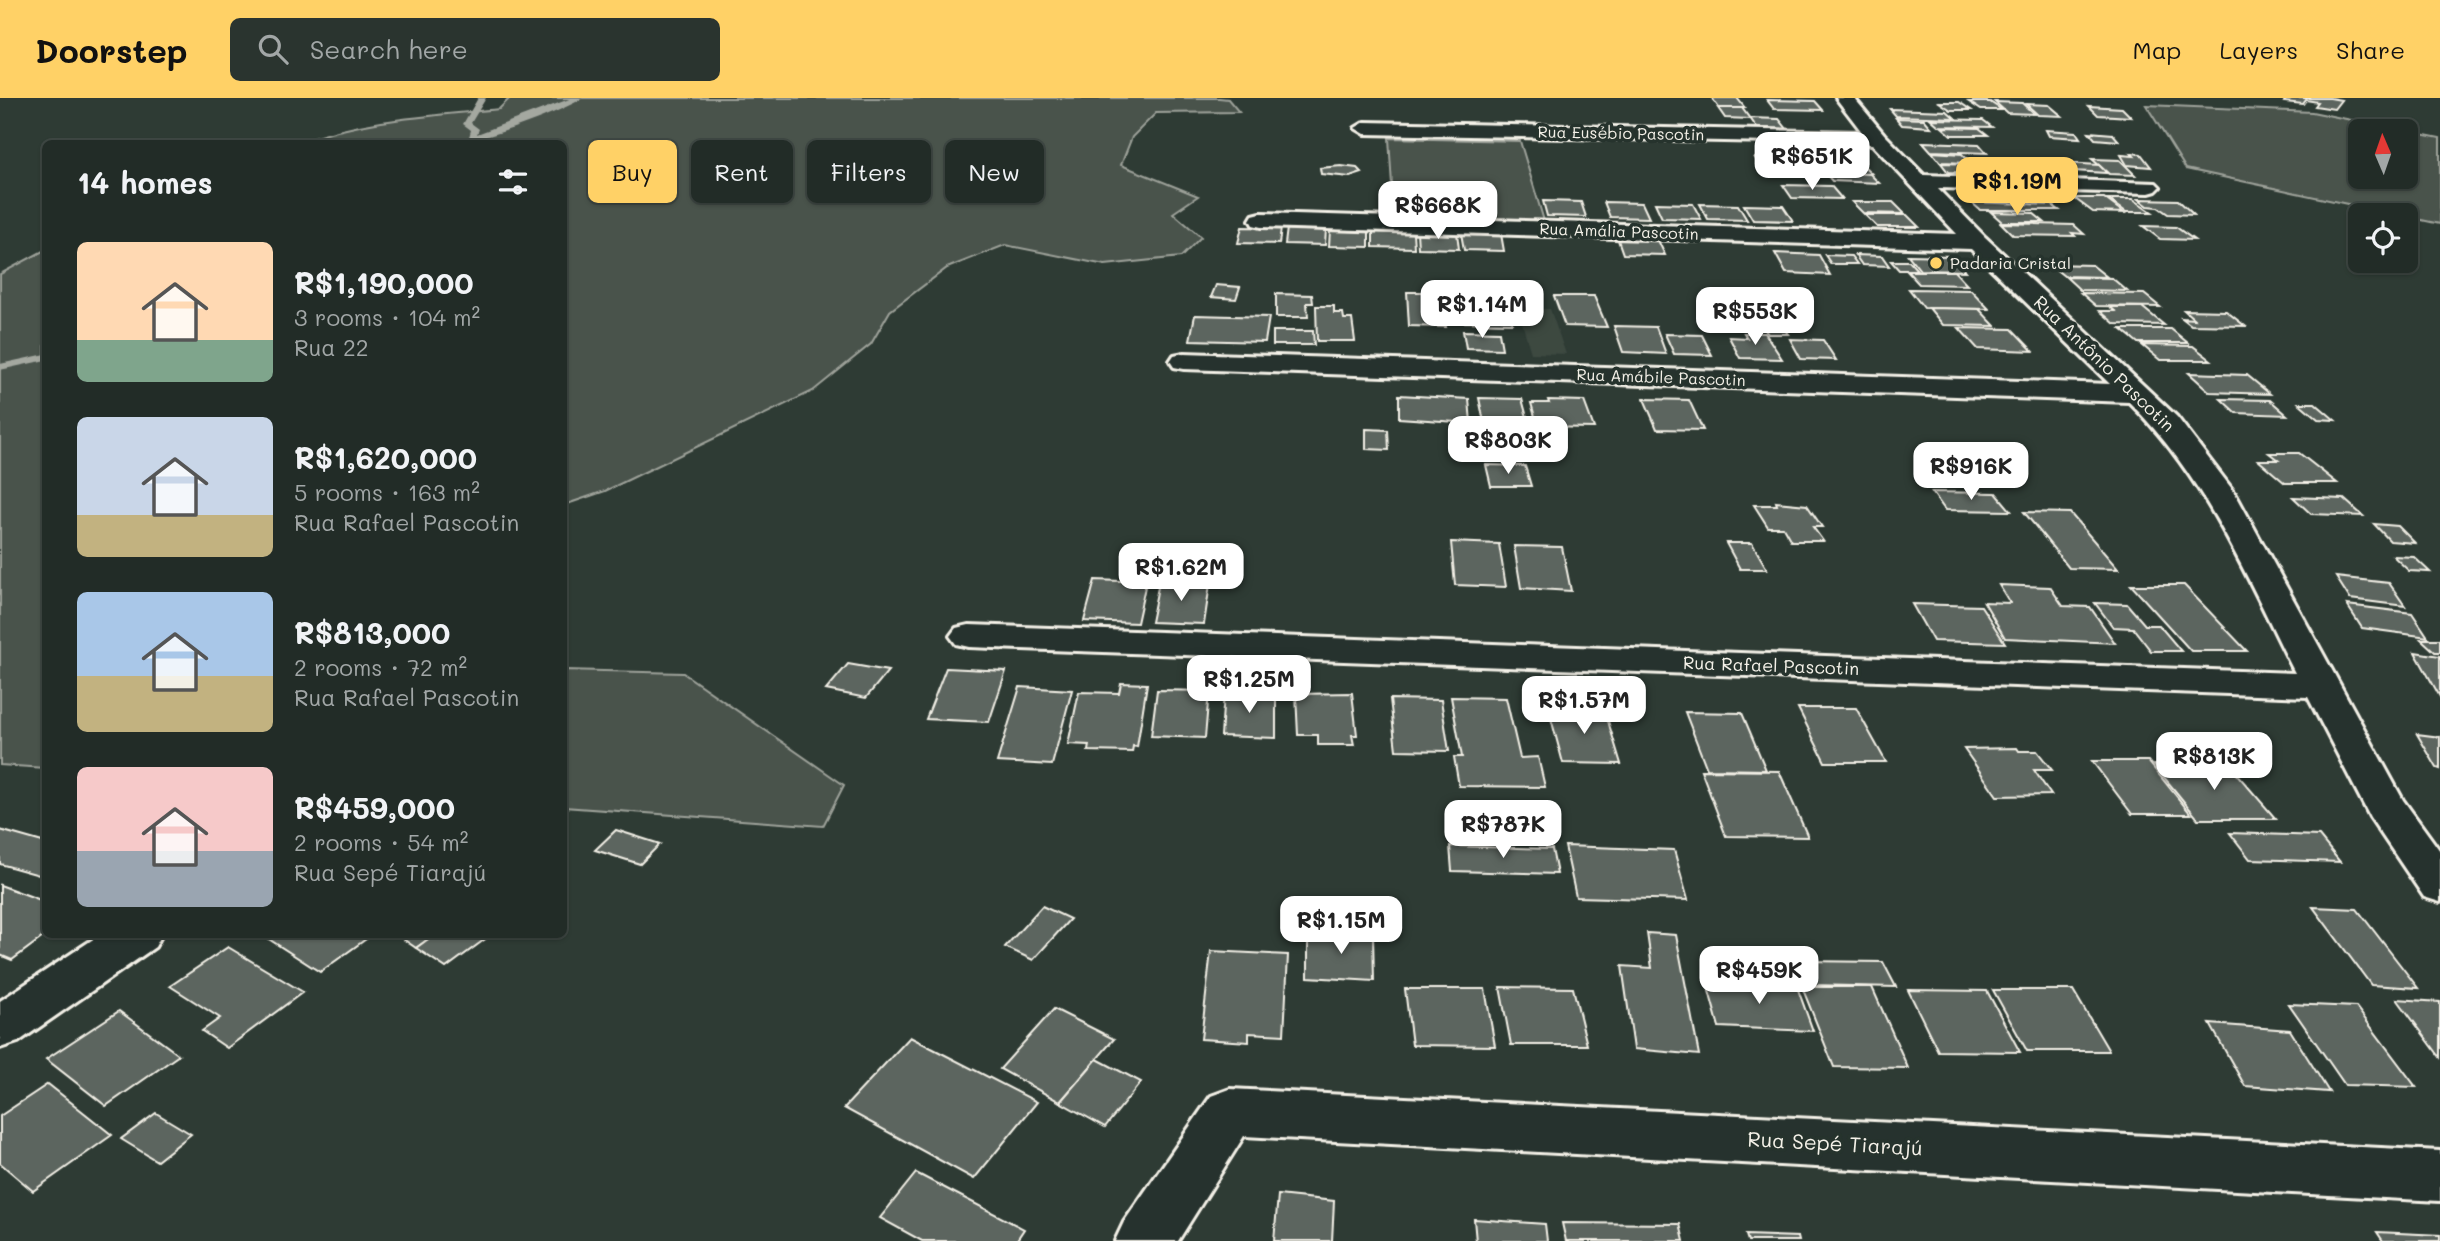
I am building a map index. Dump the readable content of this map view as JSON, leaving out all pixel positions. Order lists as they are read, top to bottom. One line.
{"streets":{"street":["Rua Eusébio Pascotin","Rua Amália Pascotin","Rua Antônio Pascotin","Rua Amábile Pascotin","Rua Rafael Pascotin","Rua Sepé Tiarajú"]},"crossings":[["Rua Eusébio Pascotin","Rua Antônio Pascotin"],["Rua Amália Pascotin","Rua Antônio Pascotin"],["Rua Antônio Pascotin","Rua Amábile Pascotin"],["Rua Antônio Pascotin","Rua Rafael Pascotin"]],"places":["Padaria Cristal"],"north":"top","page":{"header":"Doorstep","search":"Search here","nav":["Map","Layers","Share"],"price":["R$651K","R$1.19M","R$668K","R$1.14M","R$553K","R$803K","R$916K","R$1.62M","R$1.25M","R$1.57M","R$813K","R$787K","R$1.15M","R$459K"],"chip":["Buy","Rent","Filters","New"],"heading":"14 homes","list":[{"name":"R$1,190,000","note":"3 rooms · 104 m² · Rua 22"},{"name":"R$1,620,000","note":"5 rooms · 163 m² · Rua Rafael Pascotin"},{"name":"R$813,000","note":"2 rooms · 72 m² · Rua Rafael Pascotin"},{"name":"R$459,000","note":"2 rooms · 54 m² · Rua Sepé Tiarajú"}]}}
